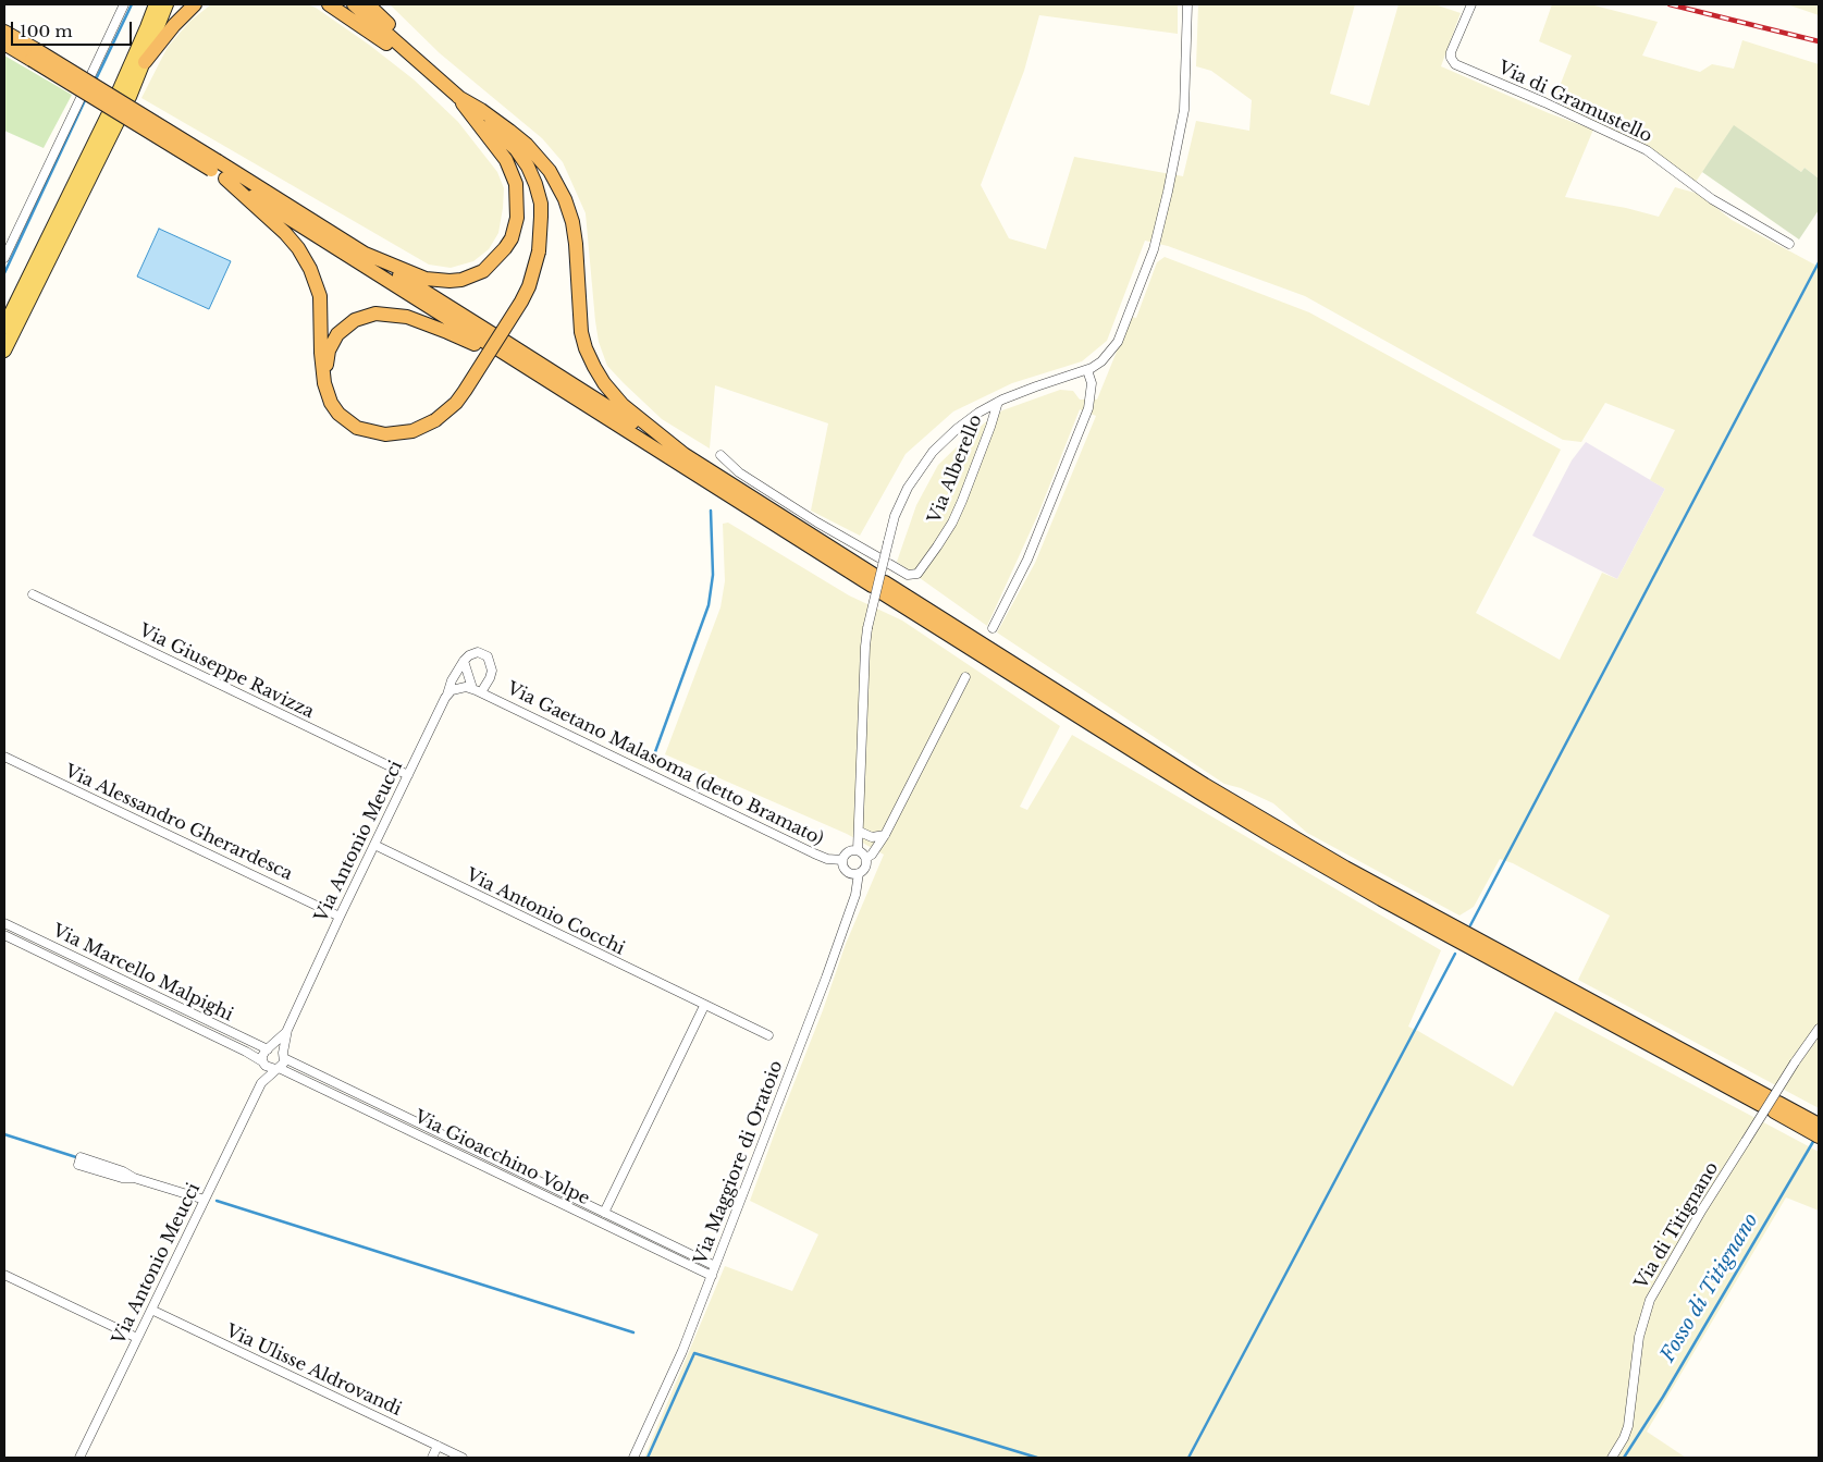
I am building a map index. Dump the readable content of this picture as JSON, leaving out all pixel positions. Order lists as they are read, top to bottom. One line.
{"streets":{"street":["Via di Gramustello","Via Alberello","Via Giuseppe Ravizza","Via Gaetano Malasoma (detto Bramato)","Via Alessandro Gherardesca","Via Antonio Meucci","Via Antonio Cocchi","Via Marcello Malpighi","Via Gioacchino Volpe","Via Maggiore di Oratoio","Via di Titignano","Via Ulisse Aldrovandi"]},"crossings":[["Via Giuseppe Ravizza","Via Antonio Meucci"],["Via Gaetano Malasoma (detto Bramato)","Via Maggiore di Oratoio"],["Via Alessandro Gherardesca","Via Antonio Meucci"],["Via Antonio Meucci","Via Antonio Cocchi"],["Via Antonio Meucci","Via Marcello Malpighi"],["Via Antonio Meucci","Via Gioacchino Volpe"],["Via Antonio Meucci","Via Ulisse Aldrovandi"],["Via Marcello Malpighi","Via Gioacchino Volpe"],["Via Gioacchino Volpe","Via Maggiore di Oratoio"]],"water":["Fosso di Titignano"],"scale_bar":"100 m"}
